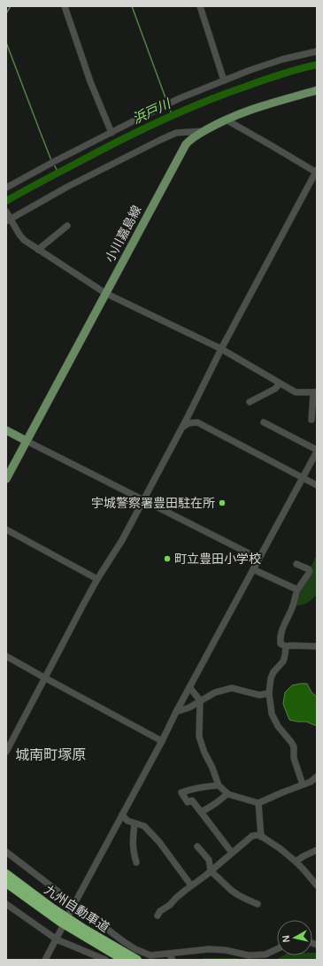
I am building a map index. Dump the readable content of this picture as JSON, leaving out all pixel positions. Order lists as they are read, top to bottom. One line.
{"streets":{"highway":["九州自動車道"],"main road":["小川嘉島線"]},"districts":["城南町塚原"],"water":["浜戸川"],"places":["宇城警察署豊田駐在所","町立豊田小学校"],"north":"left"}
